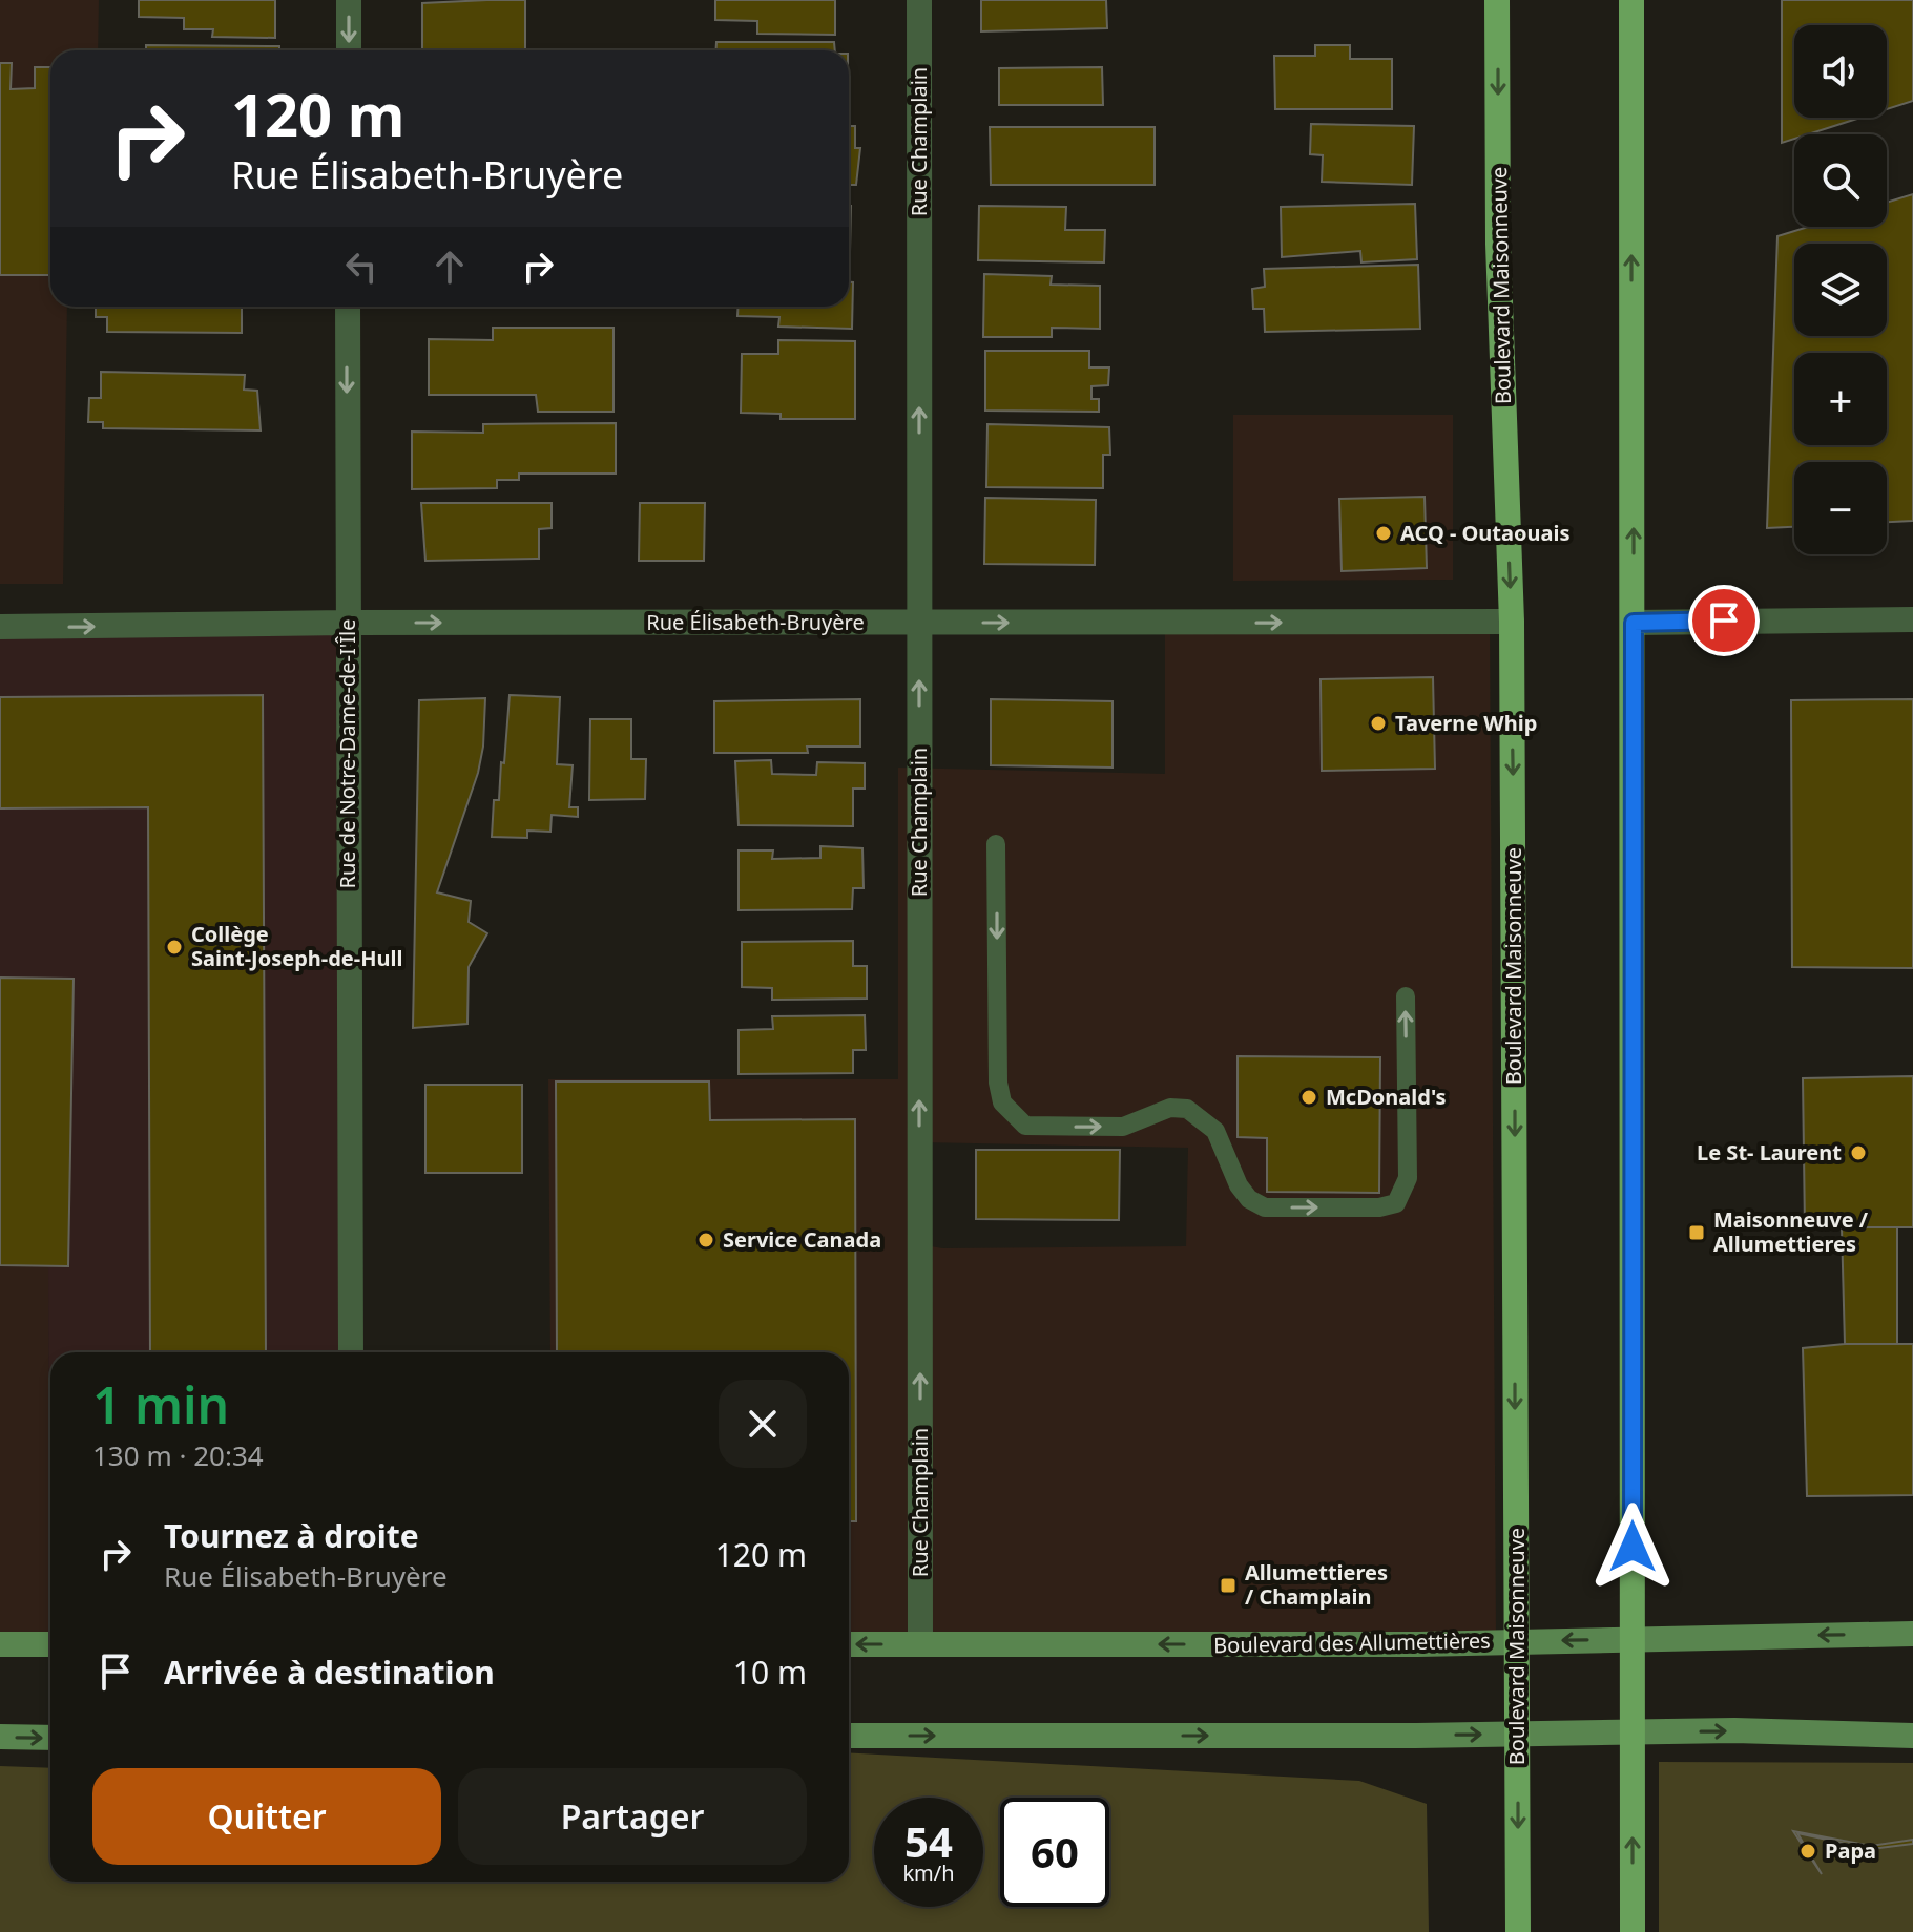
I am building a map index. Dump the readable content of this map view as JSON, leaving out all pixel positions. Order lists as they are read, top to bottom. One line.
{"streets":{"main road":["Boulevard Maisonneuve","Boulevard des Allumettières"],"street":["Rue Champlain","Rue Élisabeth-Bruyère","Rue de Notre-Dame-de-I'Île"]},"crossings":[["Rue Champlain","Rue Élisabeth-Bruyère"],["Rue Champlain","Boulevard des Allumettières"],["Boulevard Maisonneuve","Rue Élisabeth-Bruyère"],["Boulevard Maisonneuve","Boulevard des Allumettières"],["Rue Élisabeth-Bruyère","Rue de Notre-Dame-de-I'Île"]],"one_way":["Rue Champlain","Rue Élisabeth-Bruyère"],"places":{"other":["ACQ - Outaouais","Taverne Whip","Collège Saint-Joseph-de-Hull","McDonald's","Le St- Laurent","Service Canada","Papa"],"transit":["Maisonneuve / Allumettieres","Allumettieres / Champlain"]},"page":{"map_buttons":["+","−"],"turn":["120 m","Rue Élisabeth-Bruyère"],"heading":["1 min","130 m · 20:34"],"list":[{"name":"Tournez à droite","note":"Rue Élisabeth-Bruyère","value":"120 m"},{"name":"Arrivée à destination","value":"10 m"}],"buttons":["Quitter","Partager"],"speed":"54 km/h","limit":"60"}}
